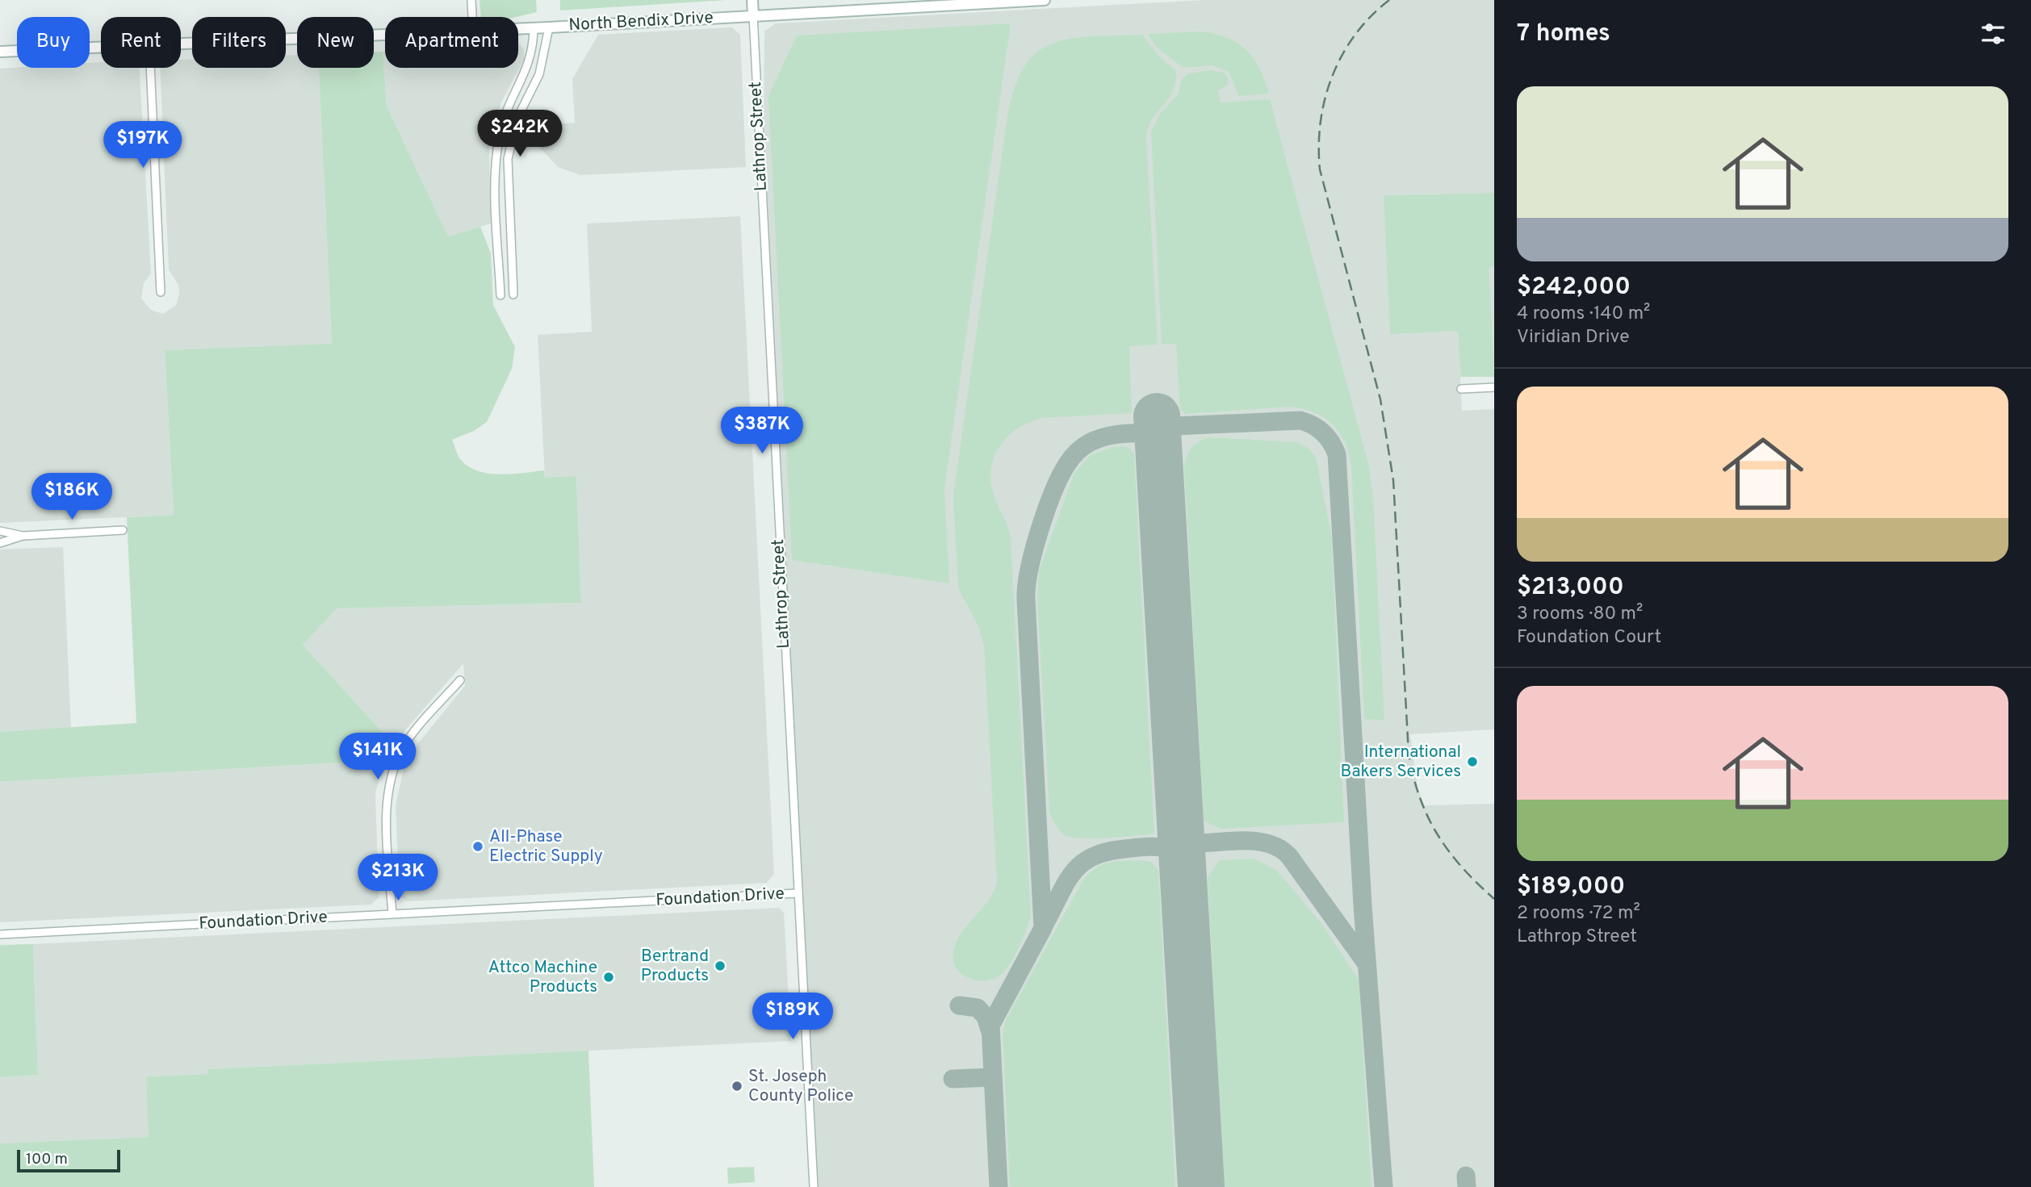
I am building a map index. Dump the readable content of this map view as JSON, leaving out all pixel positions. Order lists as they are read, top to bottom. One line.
{"streets":{"street":["North Bendix Drive","Lathrop Street","Foundation Drive"]},"crossings":[["North Bendix Drive","Lathrop Street"],["Lathrop Street","Foundation Drive"]],"places":["International Bakers Services","All-Phase Electric Supply","Bertrand Products","Attco Machine Products","St. Joseph County Police"],"scale_bar":"100 m","page":{"heading":"7 homes","chip":["Buy","Rent","Filters","New","Apartment"],"list":[{"name":"$242,000","note":"4 rooms · 140 m² · Viridian Drive"},{"name":"$213,000","note":"3 rooms · 80 m² · Foundation Court"},{"name":"$189,000","note":"2 rooms · 72 m² · Lathrop Street"}],"price":["$242K","$197K","$387K","$186K","$141K","$213K","$189K"],"scale":"100 m"}}
